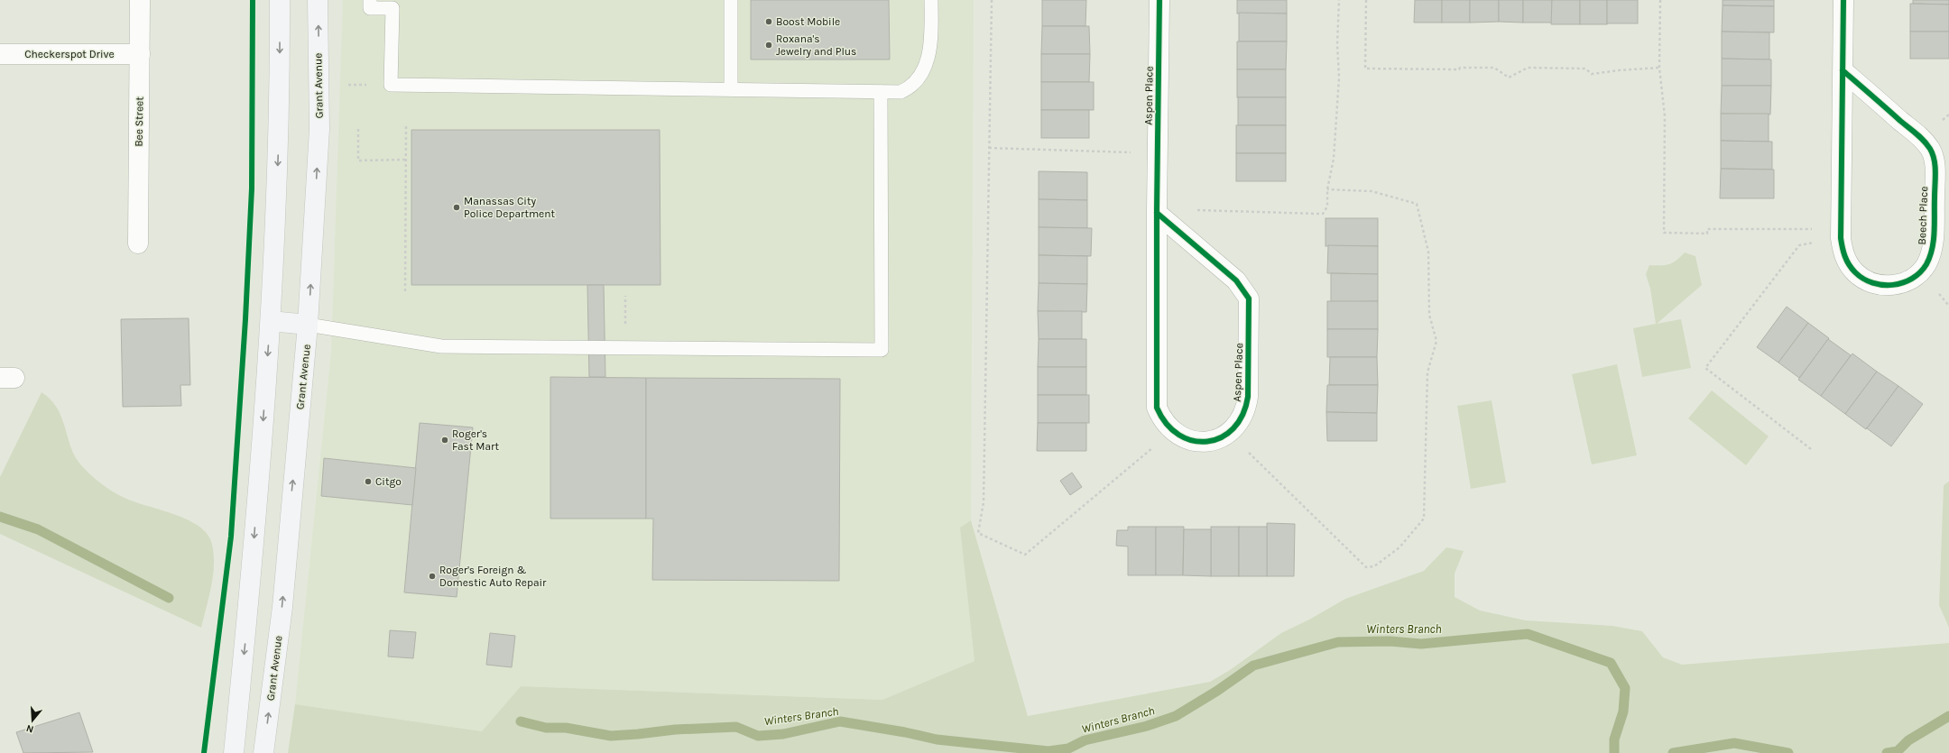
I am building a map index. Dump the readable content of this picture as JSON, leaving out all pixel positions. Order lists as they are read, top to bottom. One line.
{"streets":{"main road":["Grant Avenue"],"street":["Checkerspot Drive","Aspen Place","Bee Street","Beech Place"]},"crossings":[["Checkerspot Drive","Bee Street"]],"water":["Winters Branch"],"places":["Boost Mobile","Roxana's Jewelry and Plus","Manassas City Police Department","Roger's Fast Mart","Citgo","Roger's Foreign & Domestic Auto Repair"],"north":"bottom"}
